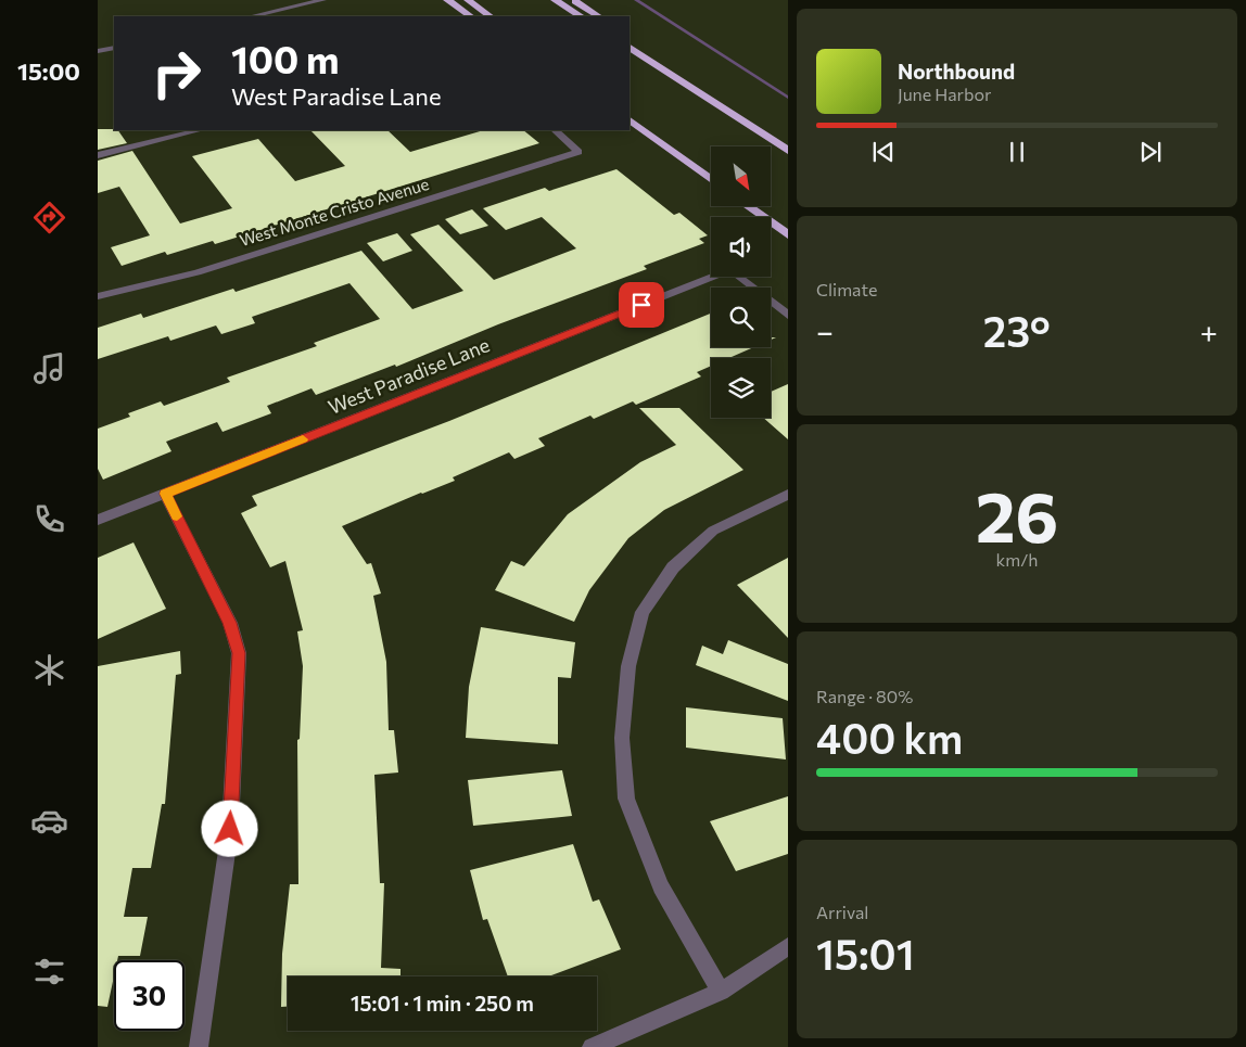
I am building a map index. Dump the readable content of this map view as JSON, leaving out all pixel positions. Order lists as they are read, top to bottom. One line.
{"streets":{"street":["West Monte Cristo Avenue","West Paradise Lane"]},"north":"bottom right","page":{"tabs":"15:00","turn":["100 m","West Paradise Lane"],"song":["Northbound","June Harbor"],"tile":["Climate",["26","km/h"],["Range · 80%","400 km"],["Arrival","15:01"]],"heat":["−","23°","+"],"limit":"30","trip":"15:01 · 1 min · 250 m"}}
